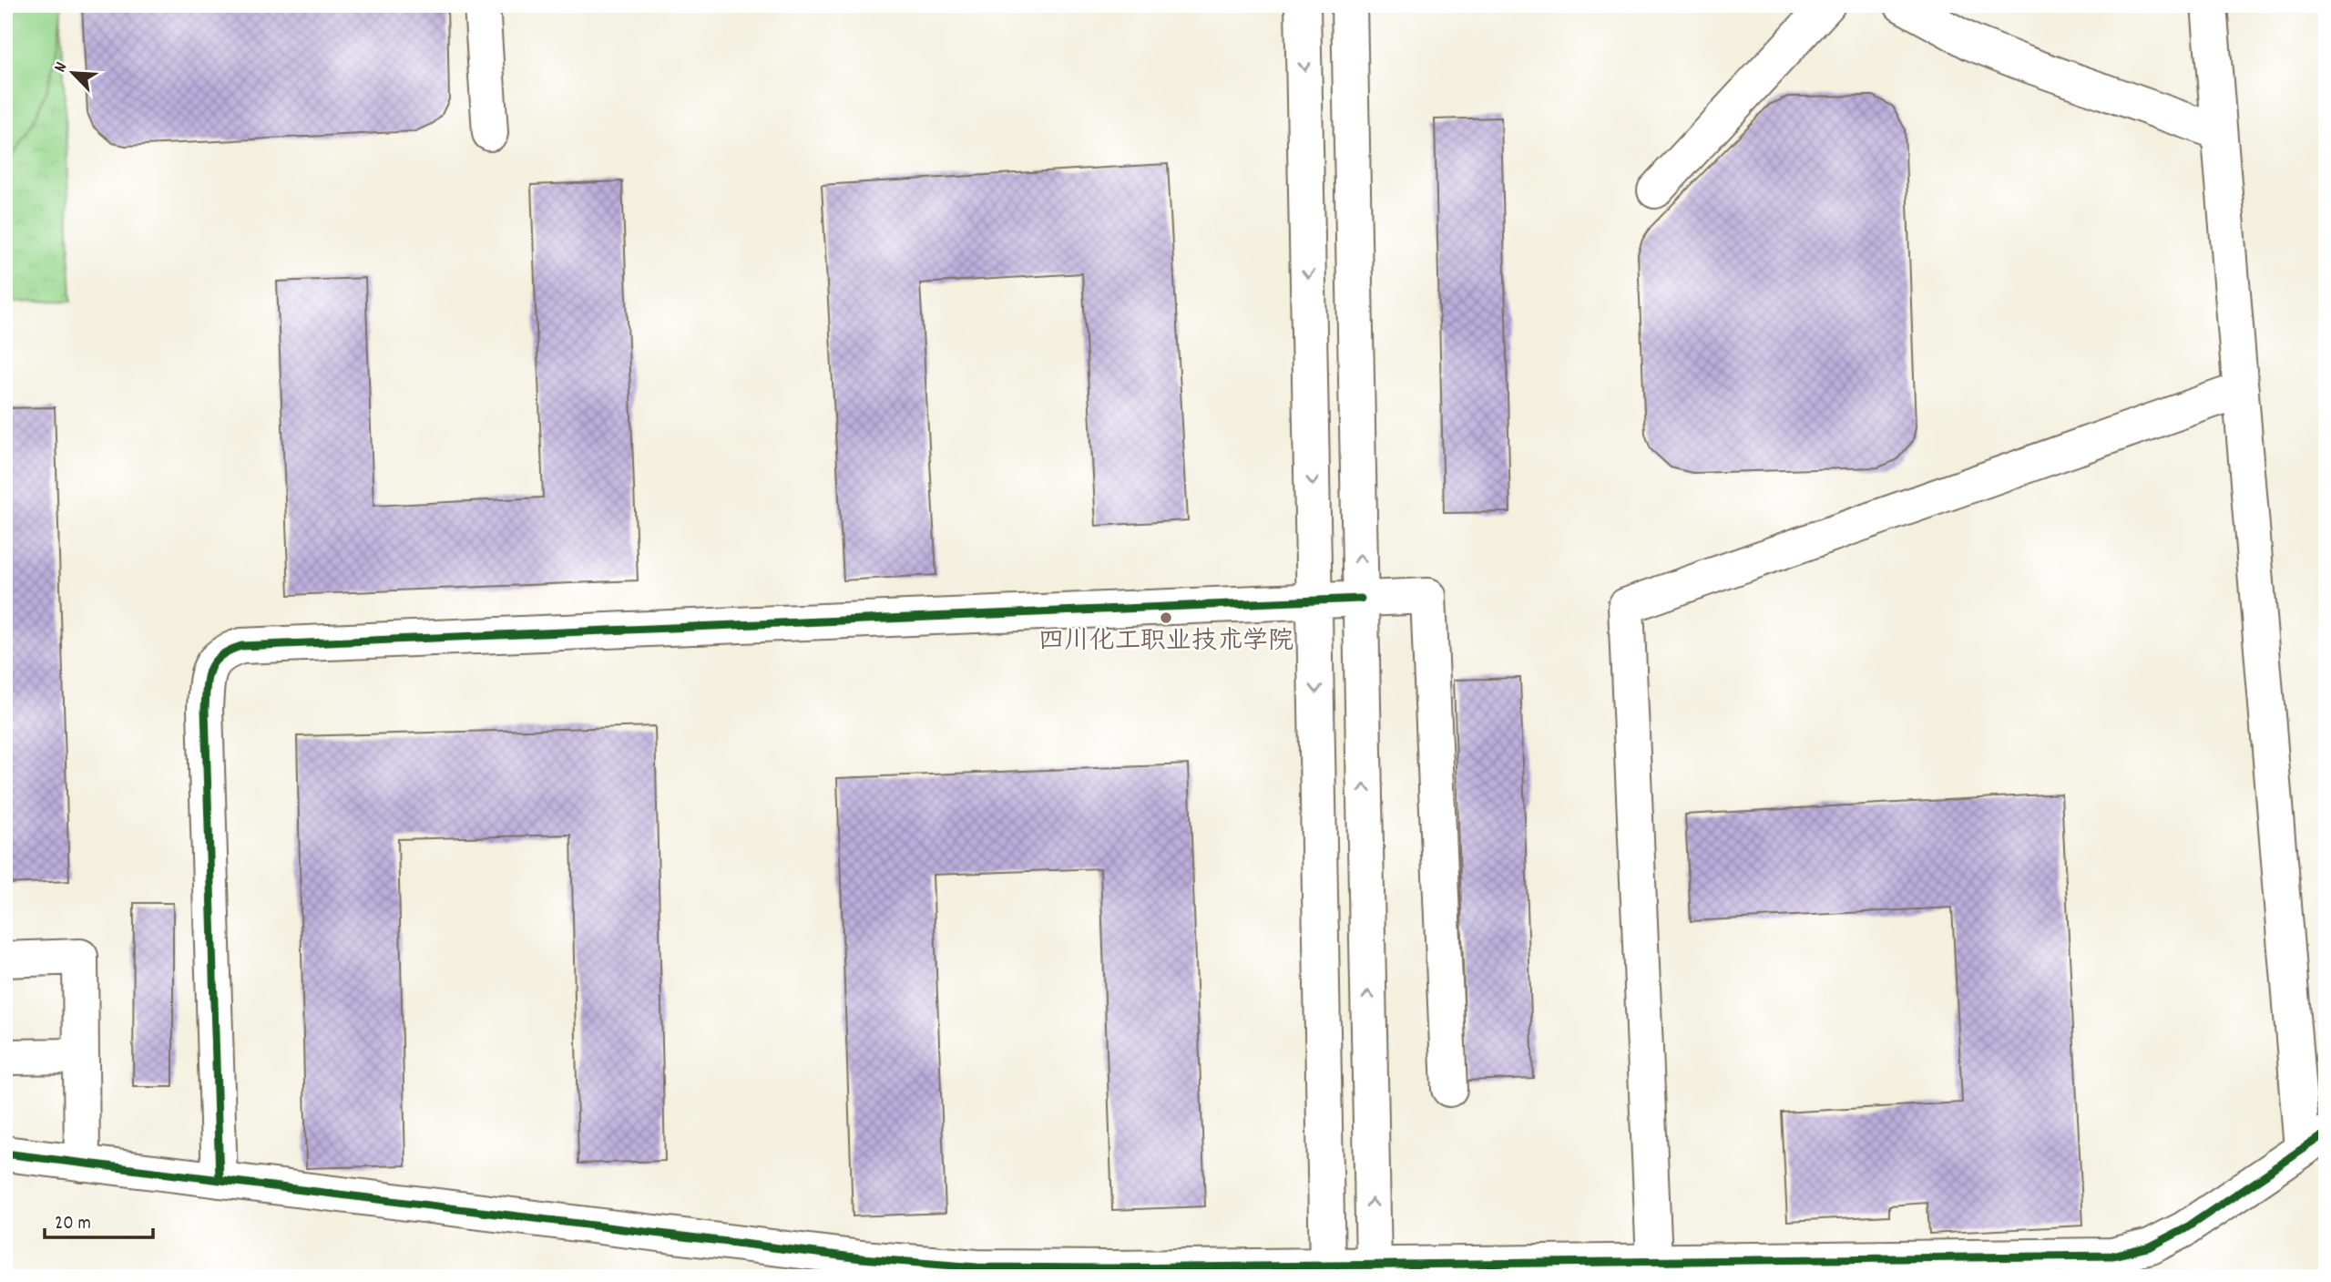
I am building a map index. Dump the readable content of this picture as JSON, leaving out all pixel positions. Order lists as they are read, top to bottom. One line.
{"places":["四川化工职业技术学院"],"scale_bar":"20 m","north":"top left"}
